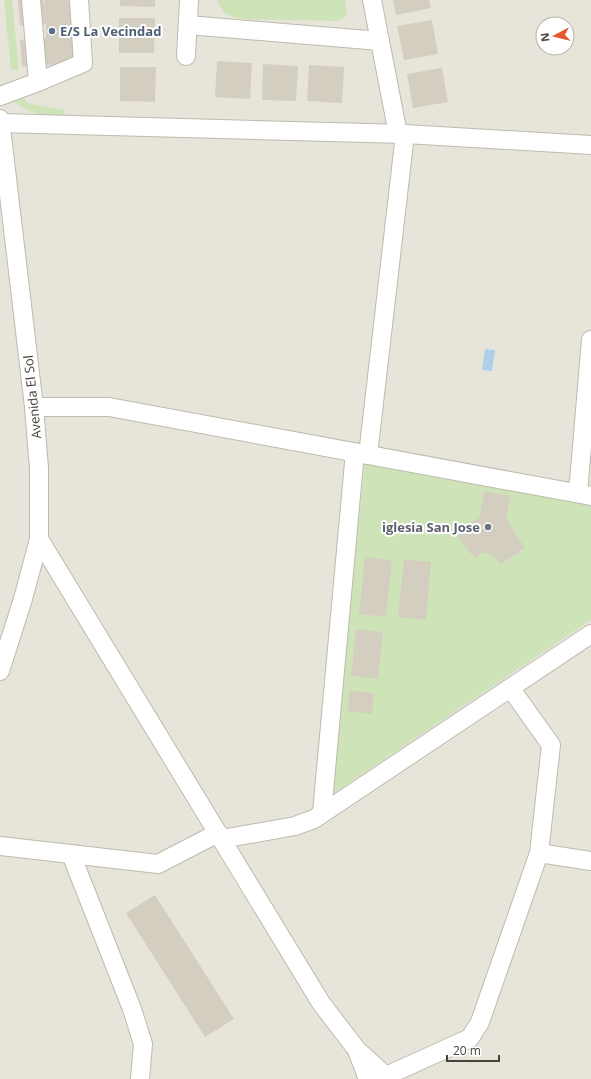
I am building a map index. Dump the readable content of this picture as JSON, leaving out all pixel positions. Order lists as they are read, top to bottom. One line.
{"streets":{"street":["Avenida El Sol"]},"places":["E/S La Vecindad","iglesia San Jose"],"scale_bar":"20 m","north":"left"}
